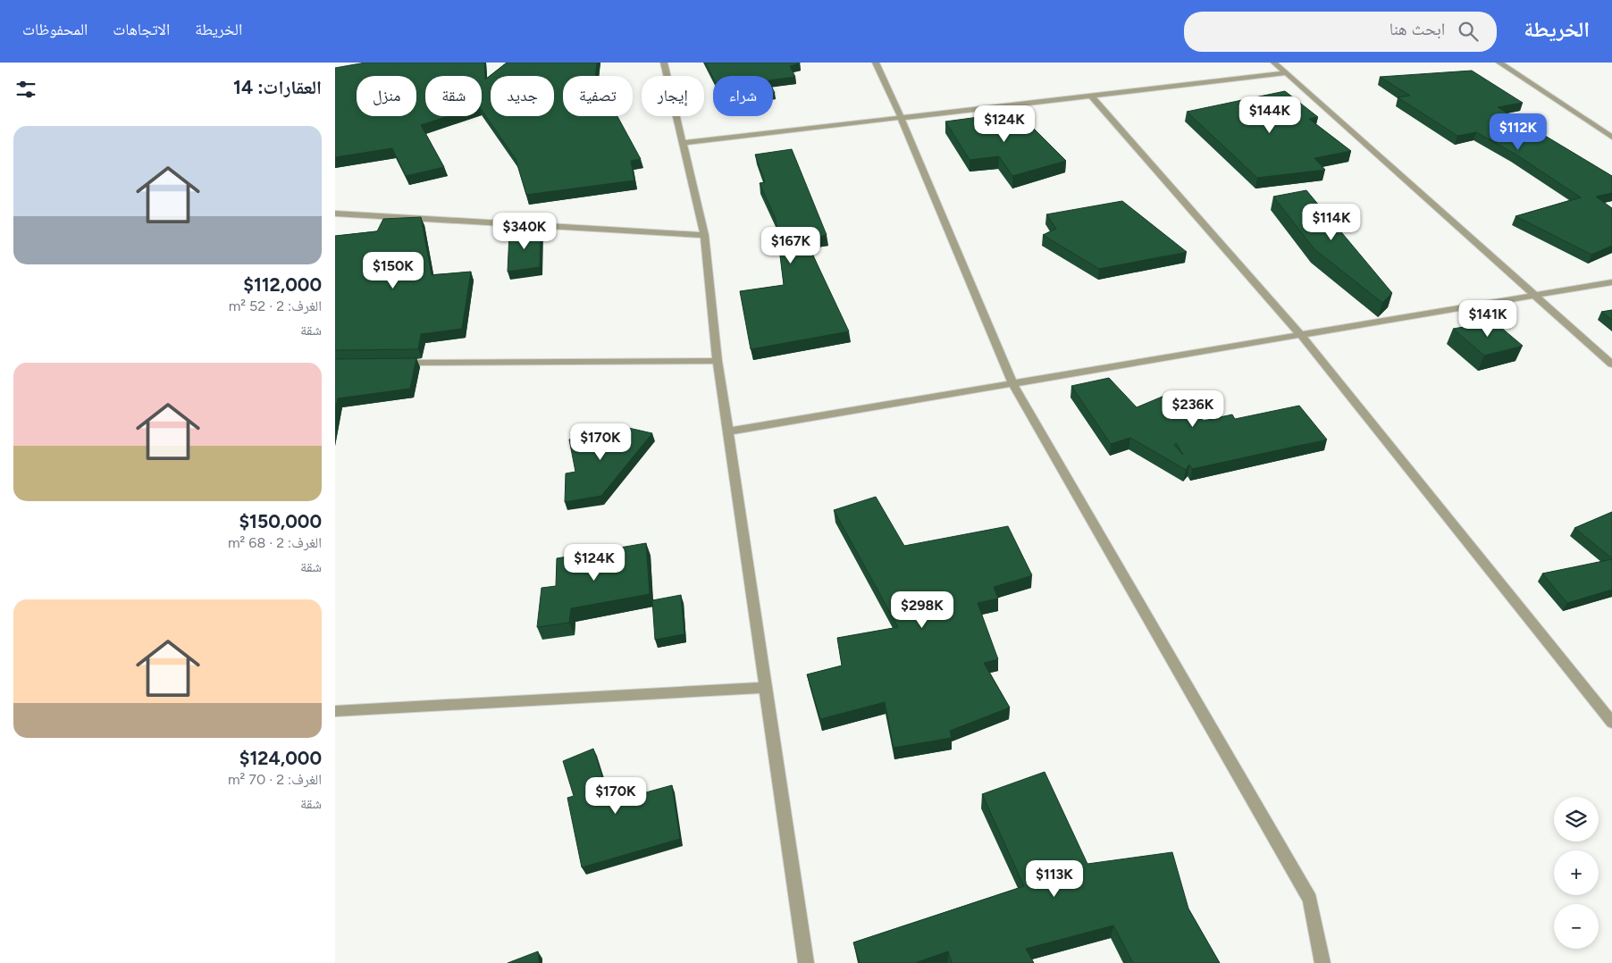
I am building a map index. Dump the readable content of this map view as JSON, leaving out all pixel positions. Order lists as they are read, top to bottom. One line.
{"page":{"header":"الخريطة","search":"ابحث هنا","nav":["الخريطة","الاتجاهات","المحفوظات"],"heading":"العقارات: 14","chip":["شراء","إيجار","تصفية","جديد","شقة","منزل"],"price":["$144K","$124K","$112K","$114K","$340K","$167K","$150K","$141K","$236K","$170K","$124K","$298K","$170K","$113K"],"list":[{"name":"$112,000","note":"الغرف: 2 · 52 m² · شقة"},{"name":"$150,000","note":"الغرف: 2 · 68 m² · شقة"},{"name":"$124,000","note":"الغرف: 2 · 70 m² · شقة"}],"map_buttons":["+","−"]}}
